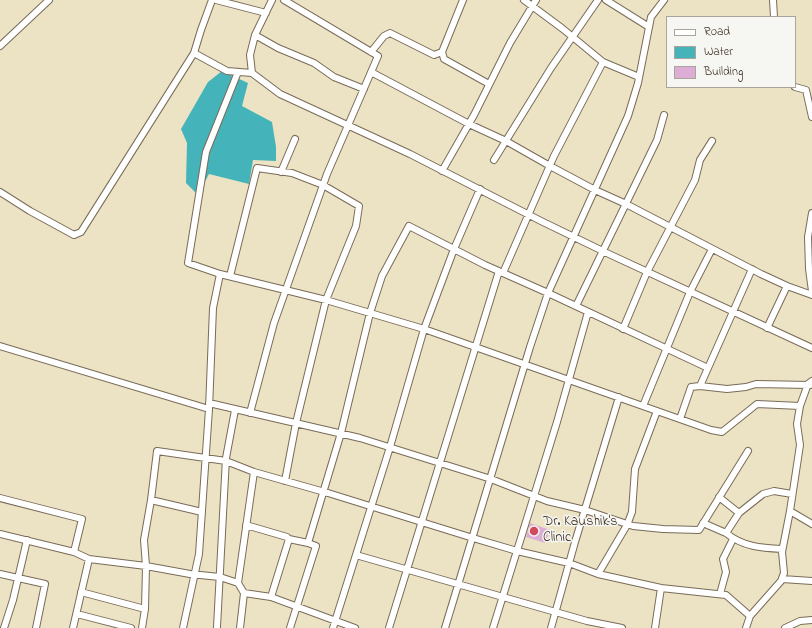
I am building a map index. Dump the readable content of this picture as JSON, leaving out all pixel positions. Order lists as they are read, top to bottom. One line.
{"places":["Dr. Kaushik's Clinic"],"legend":["Road","Water","Building"]}
